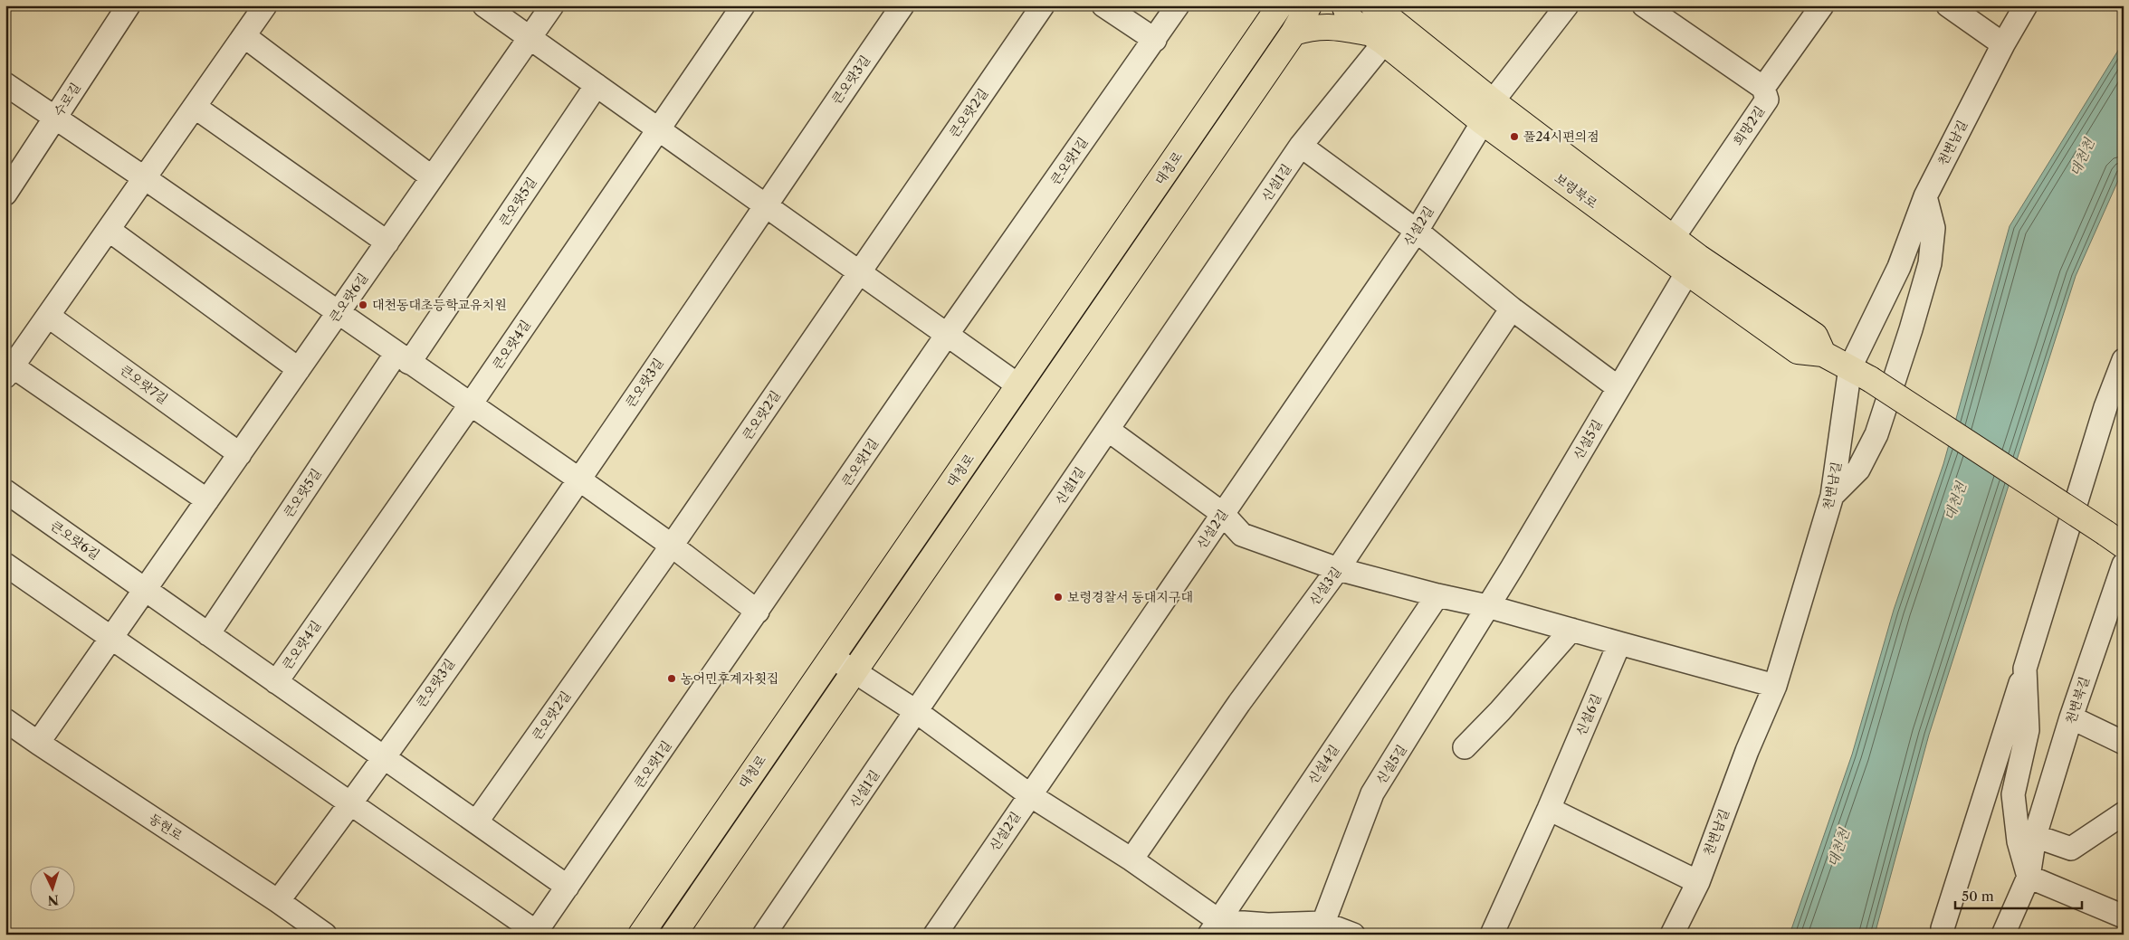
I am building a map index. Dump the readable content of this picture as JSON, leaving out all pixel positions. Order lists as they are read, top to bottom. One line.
{"streets":{"main road":["대청로","보령북로"],"street":["큰오랏3길","수로길","큰오랏2길","희망2길","천변남길","큰오랏1길","신설1길","큰오랏5길","신설2길","큰오랏6길","큰오랏4길","큰오랏7길","신설5길","신설3길","천변북길","신설6길","신설4길","동현로"]},"crossings":[["큰오랏3길","큰오랏1길"],["큰오랏3길","동현로"],["희망2길","보령북로"],["천변남길","보령북로"],["신설1길","보령북로"],["보령북로","신설2길"],["보령북로","신설5길"],["큰오랏6길","큰오랏7길"],["큰오랏6길","동현로"]],"water":["대천천"],"places":["풀24시편의점","대천동대초등학교유치원","보령경찰서 동대지구대","농어민후계자횟집"],"scale_bar":"50 m","north":"bottom"}
